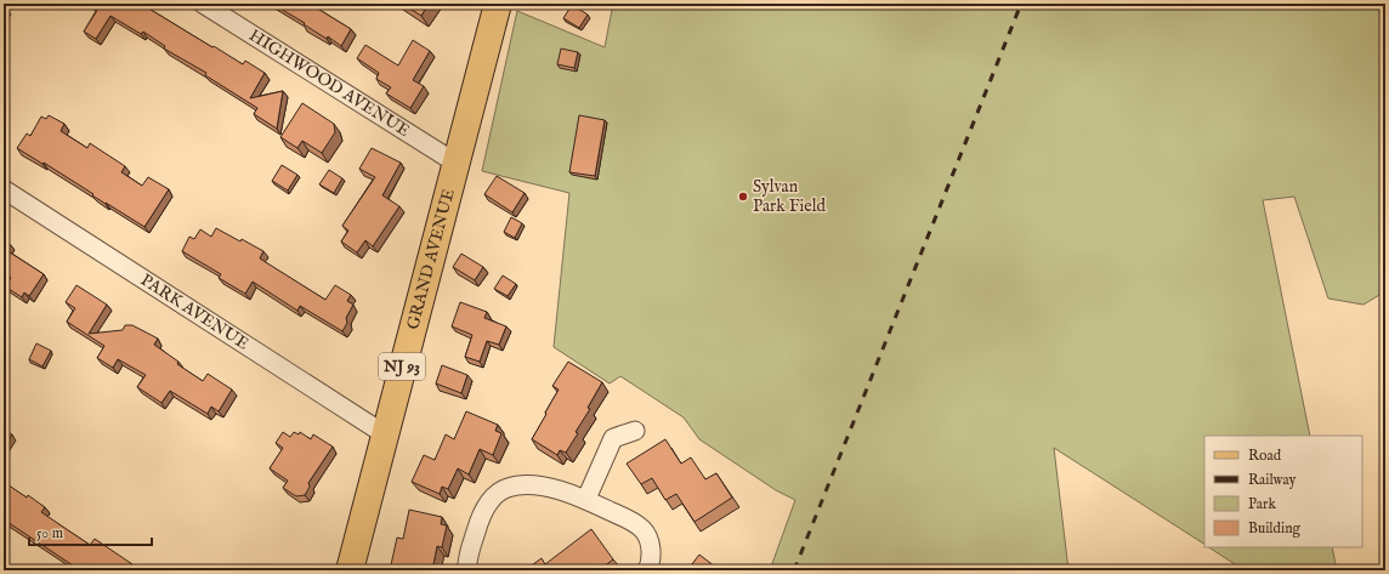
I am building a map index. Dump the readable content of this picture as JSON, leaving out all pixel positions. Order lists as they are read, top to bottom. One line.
{"streets":{"main road":["GRAND AVENUE","NJ 93"],"street":["HIGHWOOD AVENUE","PARK AVENUE"]},"crossings":[["HIGHWOOD AVENUE","GRAND AVENUE"],["GRAND AVENUE","PARK AVENUE"]],"places":["Sylvan Park Field"],"legend":["Road","Railway","Park","Building"],"scale_bar":"50 m"}
